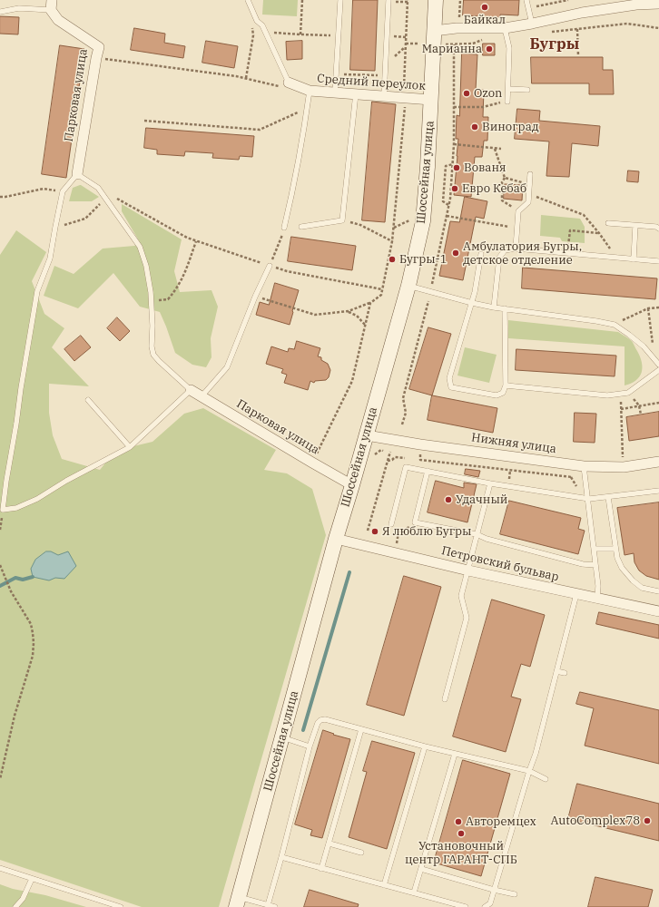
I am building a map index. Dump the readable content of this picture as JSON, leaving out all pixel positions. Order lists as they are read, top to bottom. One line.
{"streets":{"main road":["Шоссейная улица"],"street":["Средний переулок","Парковая улица","Нижняя улица","Петровский бульвар"]},"crossings":[["Средний переулок","Шоссейная улица"],["Парковая улица","Шоссейная улица"],["Шоссейная улица","Нижняя улица"],["Шоссейная улица","Петровский бульвар"]],"districts":["Бугры"],"places":["Байкал","Марианна","Ozon","Виноград","Вованя","Евро Кебаб","Амбулатория Бугры, детское отделение","Бугры-1","Удачный","Я люблю Бугры","AutoComplex78","Авторемцех","Установочный центр ГАРАНТ-СПБ"]}
